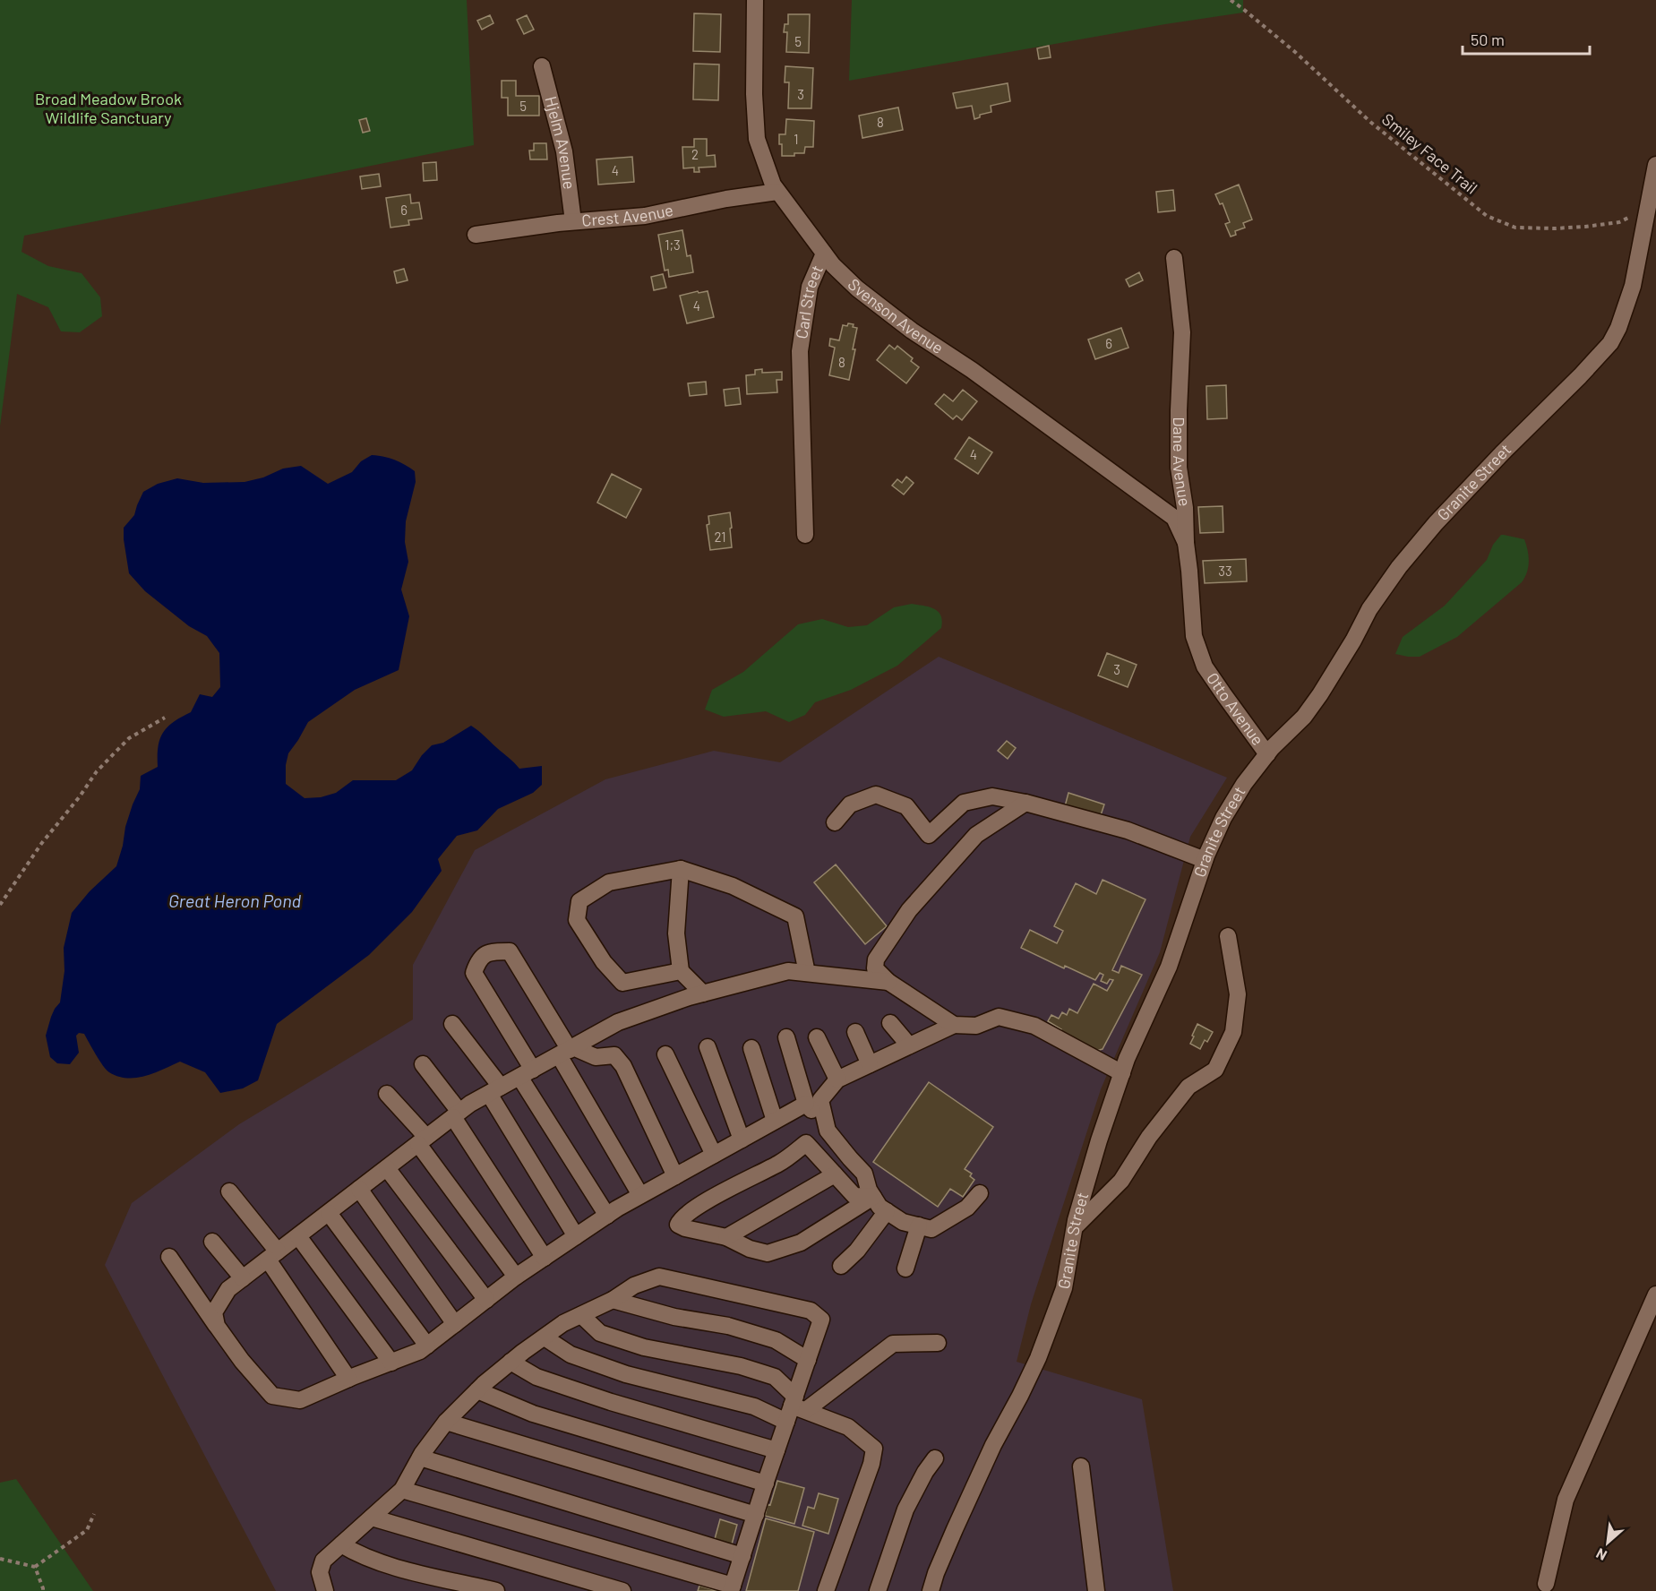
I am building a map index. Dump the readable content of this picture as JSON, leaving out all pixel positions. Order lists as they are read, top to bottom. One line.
{"streets":{"street":["Hjelm Avenue","Crest Avenue","Carl Street","Svenson Avenue","Dane Avenue","Granite Street","Otto Avenue"],"path":["Smiley Face Trail"]},"crossings":[["Hjelm Avenue","Crest Avenue"],["Smiley Face Trail","Granite Street"],["Crest Avenue","Svenson Avenue"],["Carl Street","Svenson Avenue"],["Svenson Avenue","Dane Avenue"],["Dane Avenue","Otto Avenue"],["Granite Street","Otto Avenue"]],"water":["Great Heron Pond"],"parks":["Broad Meadow Brook Wildlife Sanctuary"],"house_numbers":["5","3","5","8","1","2","4","6","1;3","4","6","8","4","21","33","3"],"scale_bar":"50 m","north":"bottom left"}
